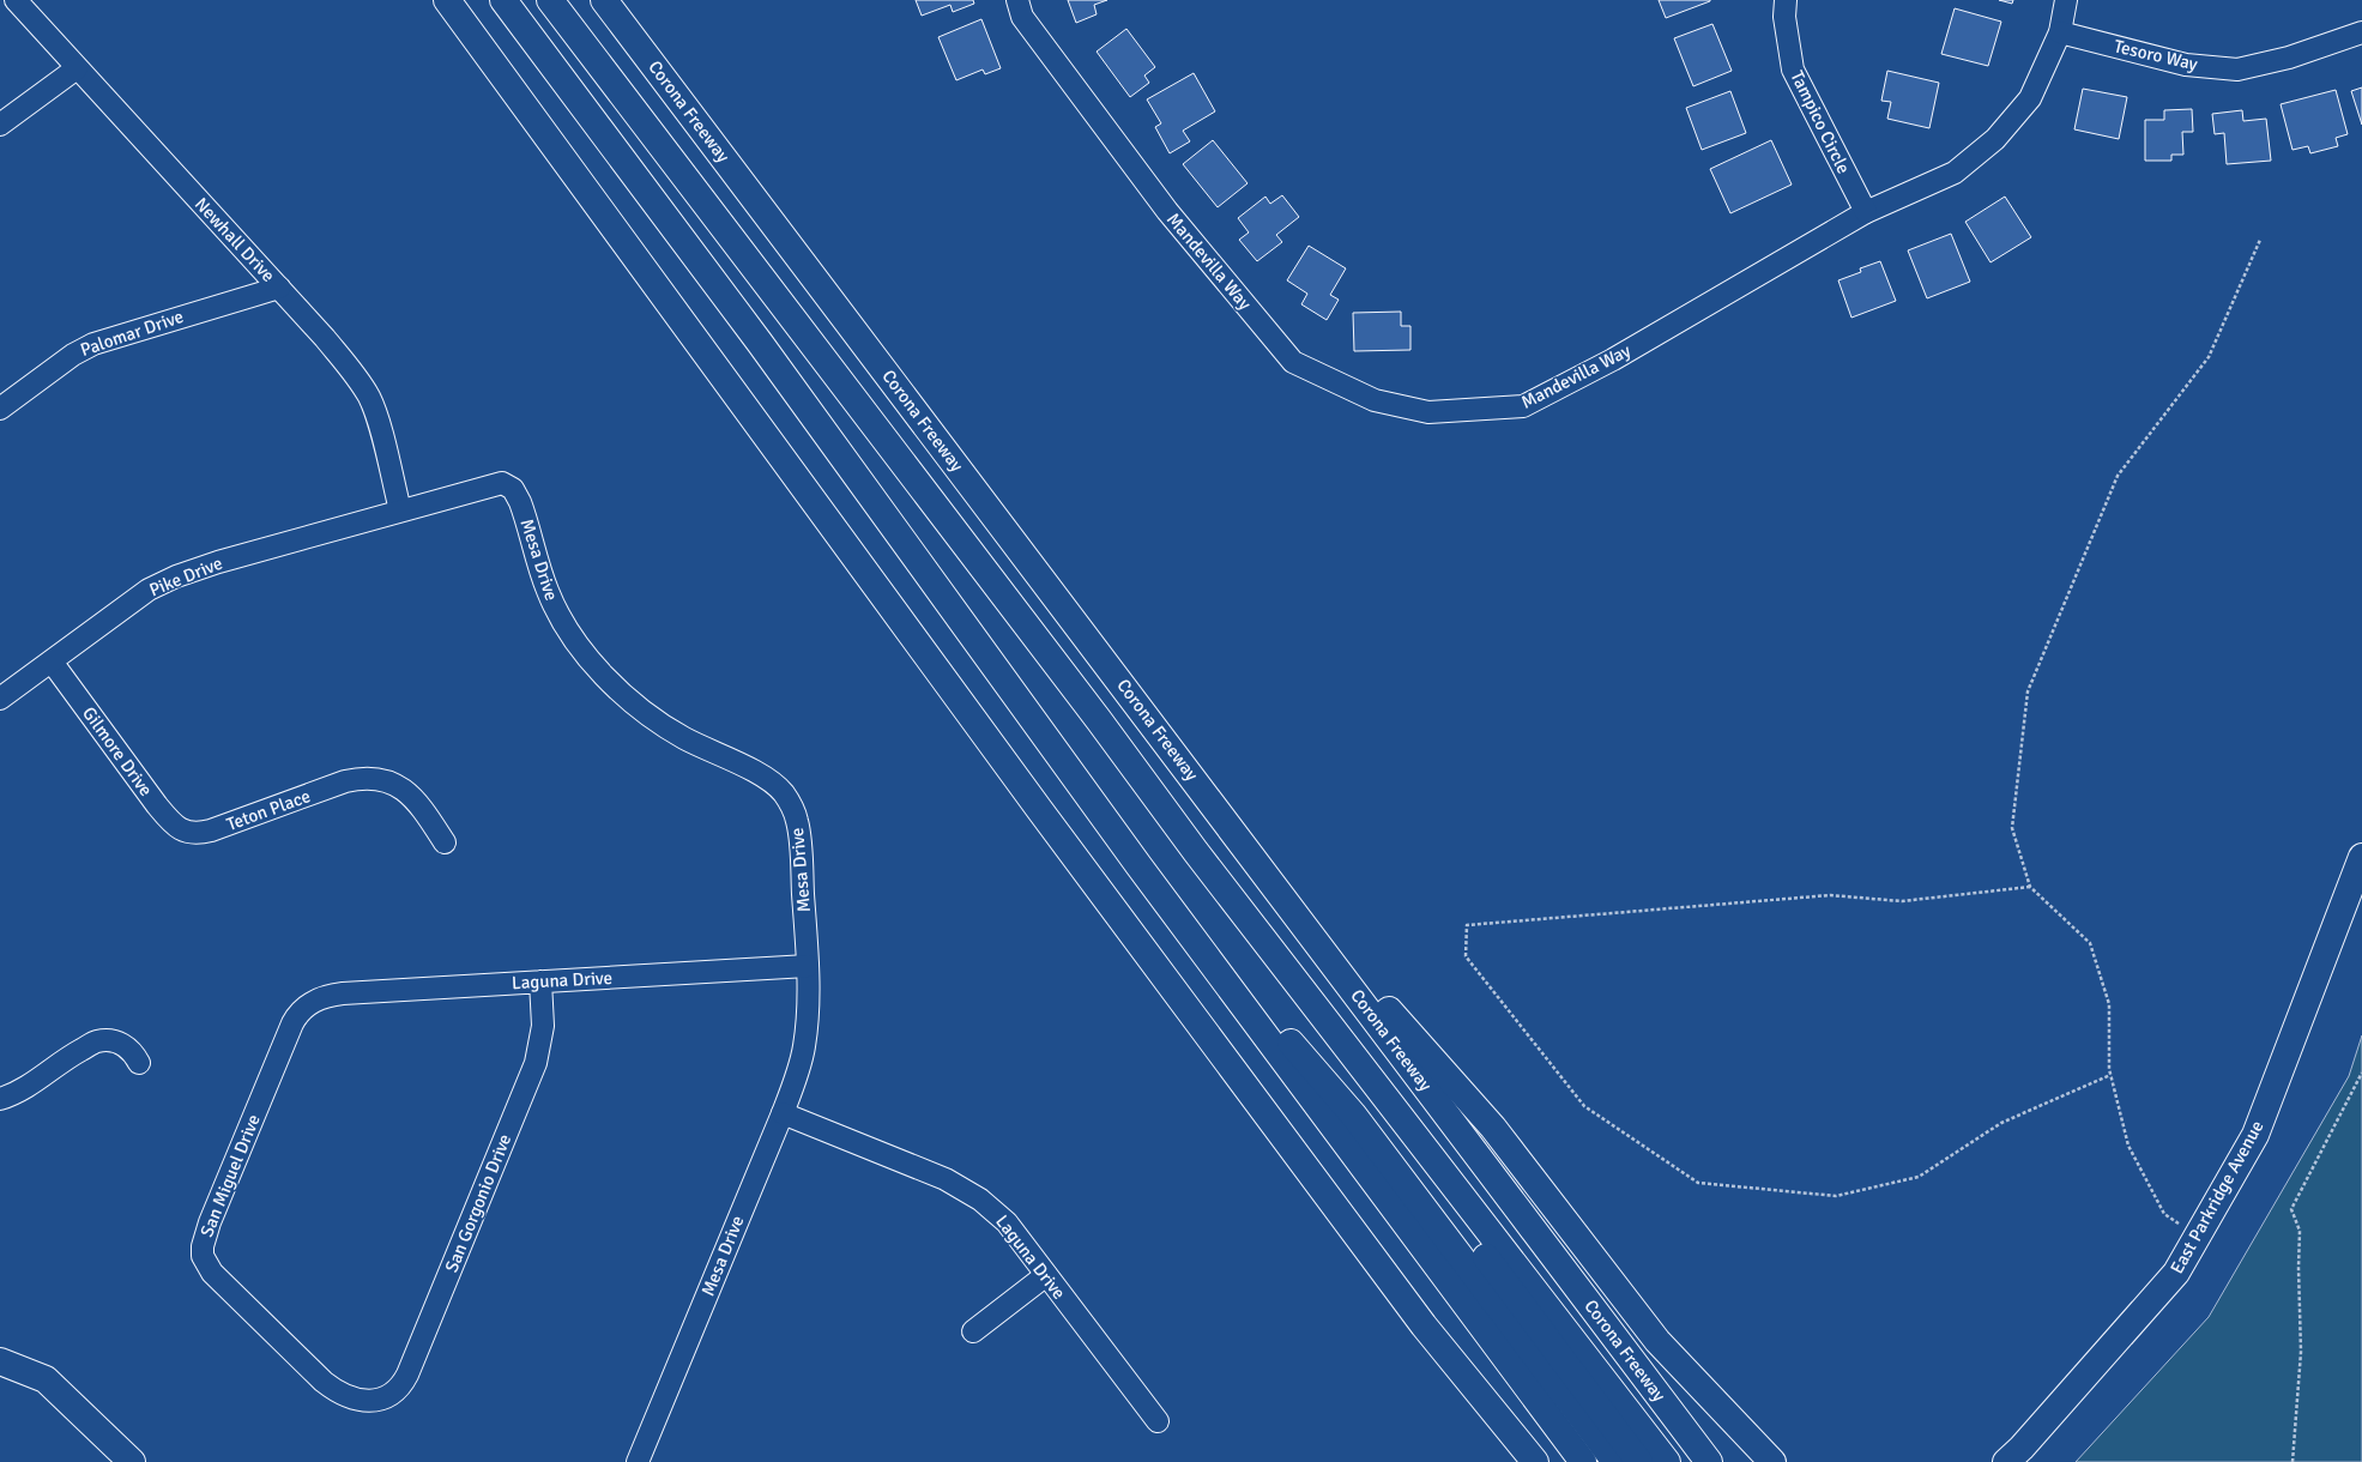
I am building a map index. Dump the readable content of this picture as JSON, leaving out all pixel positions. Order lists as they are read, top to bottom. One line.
{"streets":{"main road":["Corona Freeway","East Parkridge Avenue"],"street":["Tesoro Way","Tampico Circle","Newhall Drive","Mandevilla Way","Palomar Drive","Mesa Drive","Pike Drive","Gilmore Drive","Teton Place","Laguna Drive","San Miguel Drive","San Gorgonio Drive"]},"crossings":[["Tesoro Way","Mandevilla Way"],["Tampico Circle","Mandevilla Way"],["Newhall Drive","Palomar Drive"],["Newhall Drive","Mesa Drive"],["Newhall Drive","Pike Drive"],["Mesa Drive","Pike Drive"],["Mesa Drive","Laguna Drive"],["Pike Drive","Gilmore Drive"],["Gilmore Drive","Teton Place"],["Laguna Drive","San Miguel Drive"],["Laguna Drive","San Gorgonio Drive"],["San Miguel Drive","San Gorgonio Drive"]]}
